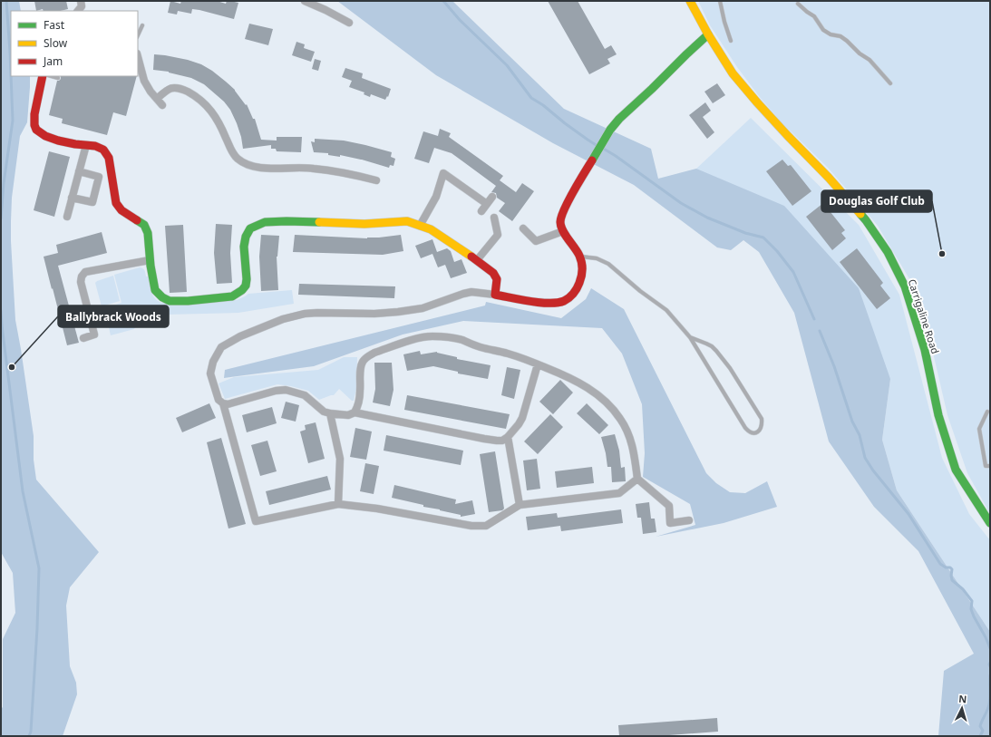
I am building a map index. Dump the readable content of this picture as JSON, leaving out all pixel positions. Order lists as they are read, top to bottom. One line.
{"streets":{"street":["Carrigaline Road"]},"places":["Douglas Golf Club","Ballybrack Woods"],"legend":["Fast","Slow","Jam"],"north":"top"}
